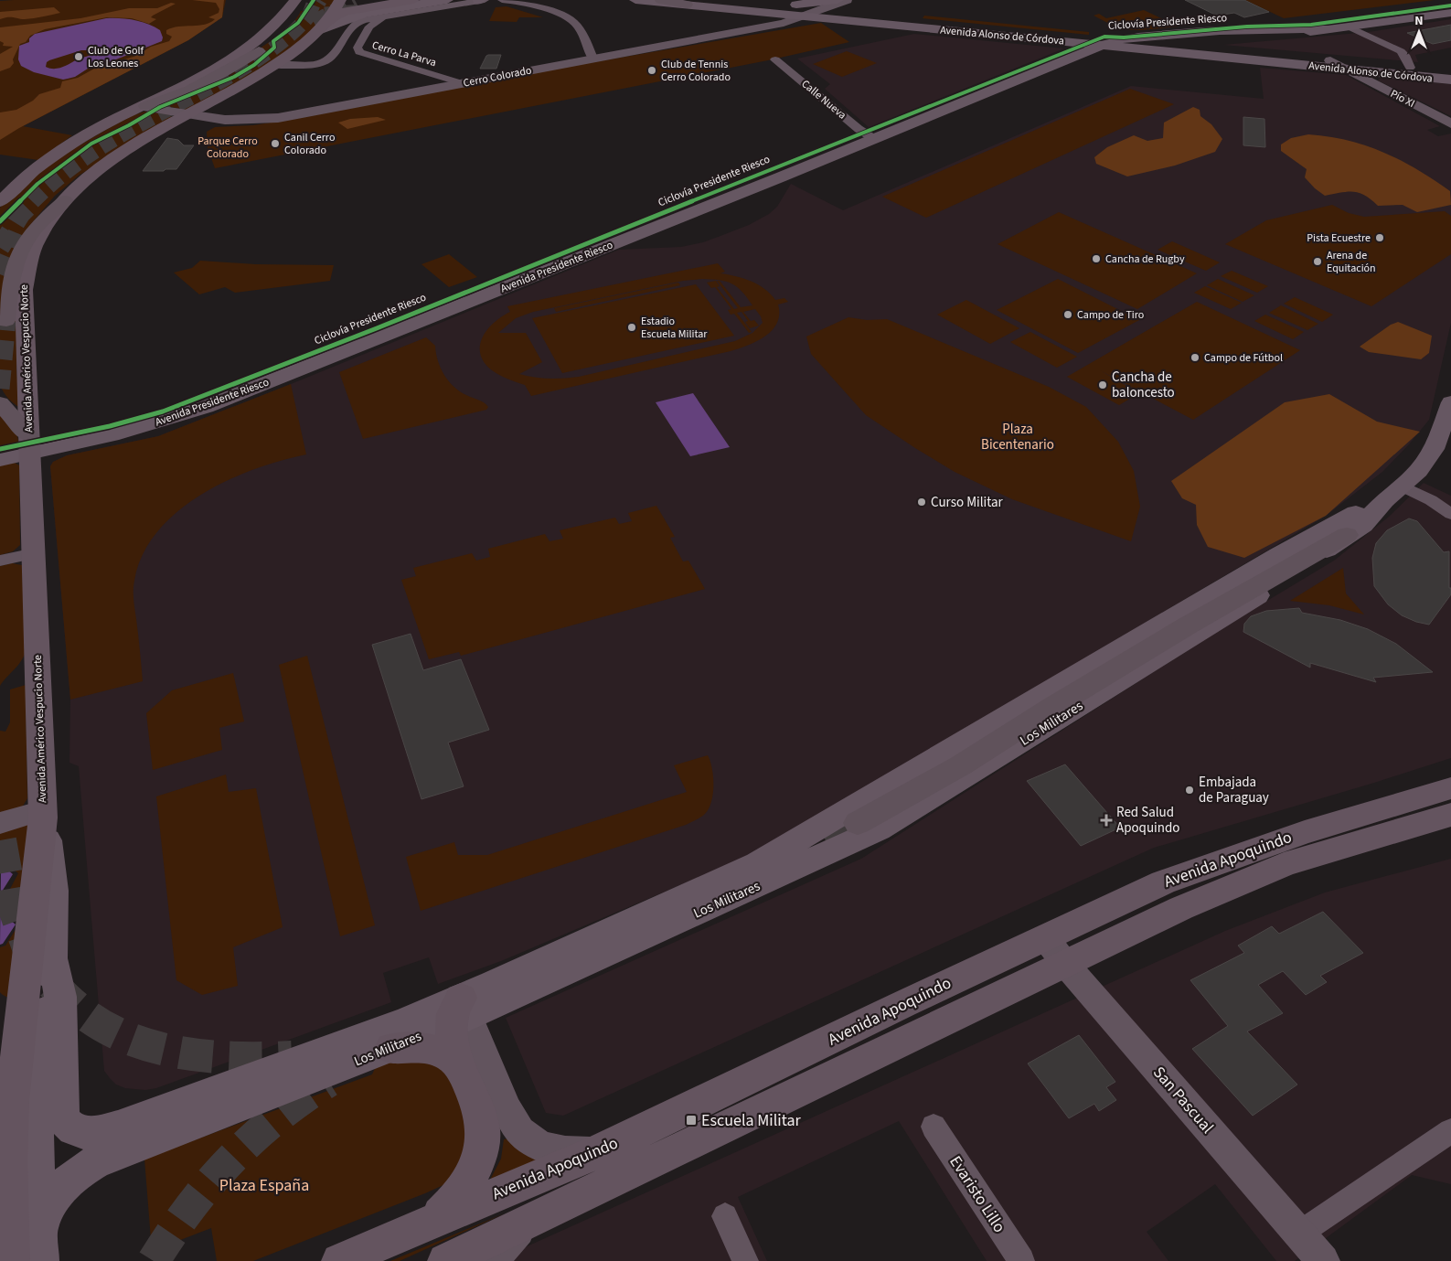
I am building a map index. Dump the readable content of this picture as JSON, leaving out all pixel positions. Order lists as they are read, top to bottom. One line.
{"streets":{"main road":["Avenida Alonso de Córdova","Avenida Presidente Riesco","Avenida Américo Vespucio Norte","Los Militares","Avenida Apoquindo"],"street":["Cerro La Parva","Cerro Colorado","Pío XI","Calle Nueva","San Pascual","Evaristo Lillo"],"cycle path":["Ciclovía Presidente Riesco"]},"crossings":[["Avenida Alonso de Córdova","Cerro Colorado"],["Avenida Alonso de Córdova","Pío XI"],["Avenida Alonso de Córdova","Avenida Presidente Riesco"],["Cerro La Parva","Cerro Colorado"],["Cerro Colorado","Avenida Américo Vespucio Norte"],["Calle Nueva","Avenida Presidente Riesco"],["Avenida Presidente Riesco","Avenida Américo Vespucio Norte"],["Avenida Américo Vespucio Norte","Los Militares"],["Avenida Apoquindo","San Pascual"]],"parks":["Parque Cerro Colorado","Plaza Bicentenario","Plaza España"],"places":{"other":["Club de Golf Los Leones","Club de Tennis Cerro Colorado","Canil Cerro Colorado","Pista Ecuestre","Cancha de Rugby","Arena de Equitación","Campo de Tiro","Estadio Escuela Militar","Campo de Fútbol","Cancha de baloncesto","Curso Militar","Embajada de Paraguay"],"health":["Red Salud Apoquindo"],"transit":["Escuela Militar"]},"north":"top"}
